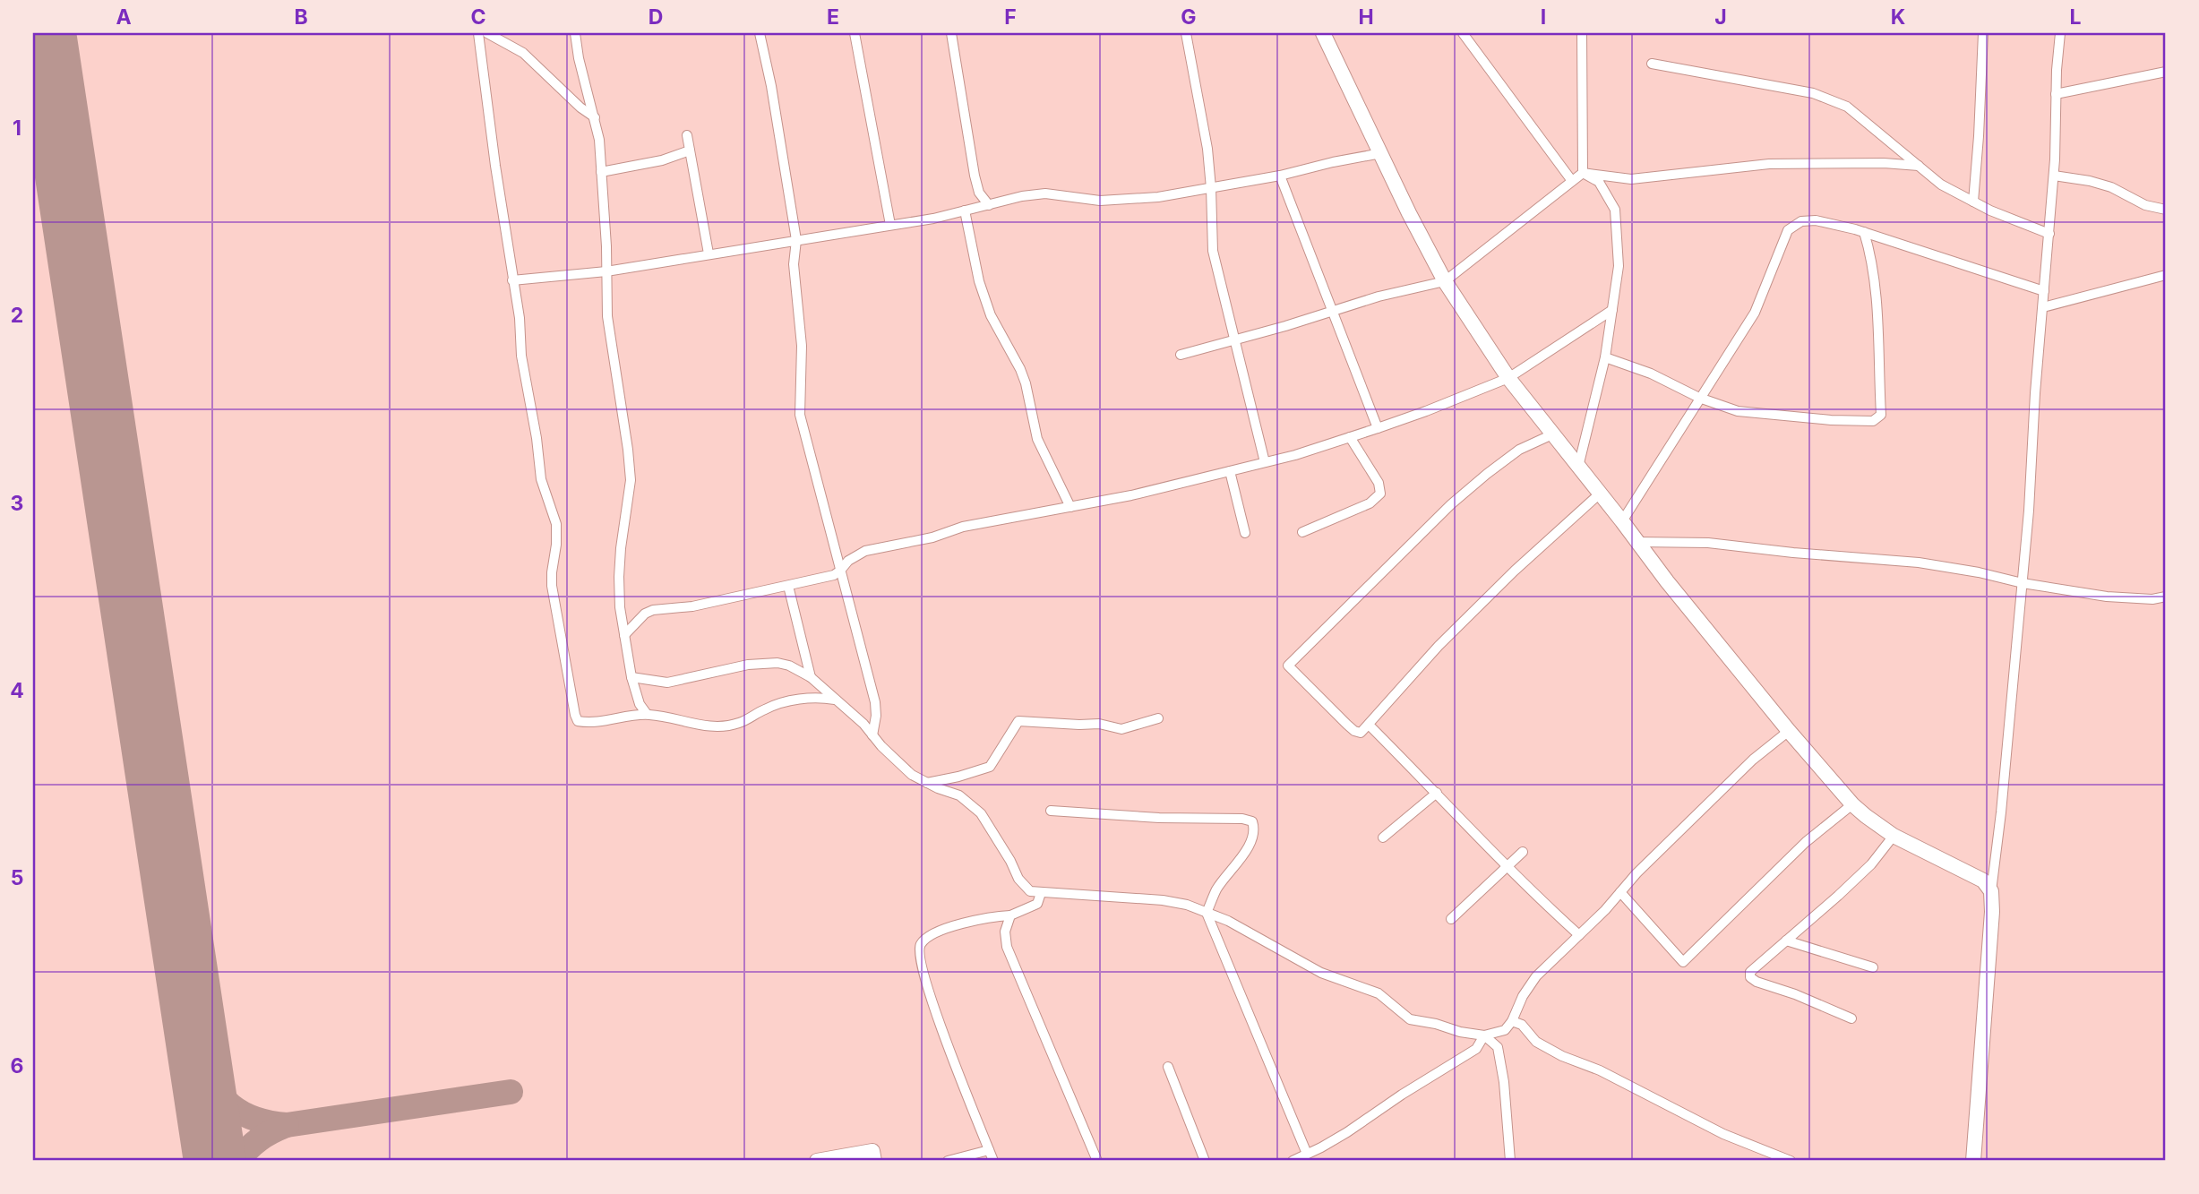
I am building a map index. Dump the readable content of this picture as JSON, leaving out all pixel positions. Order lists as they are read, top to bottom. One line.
{"grid":{"columns":["A","B","C","D","E","F","G","H","I","J","K","L"],"rows":["1","2","3","4","5","6"]}}
